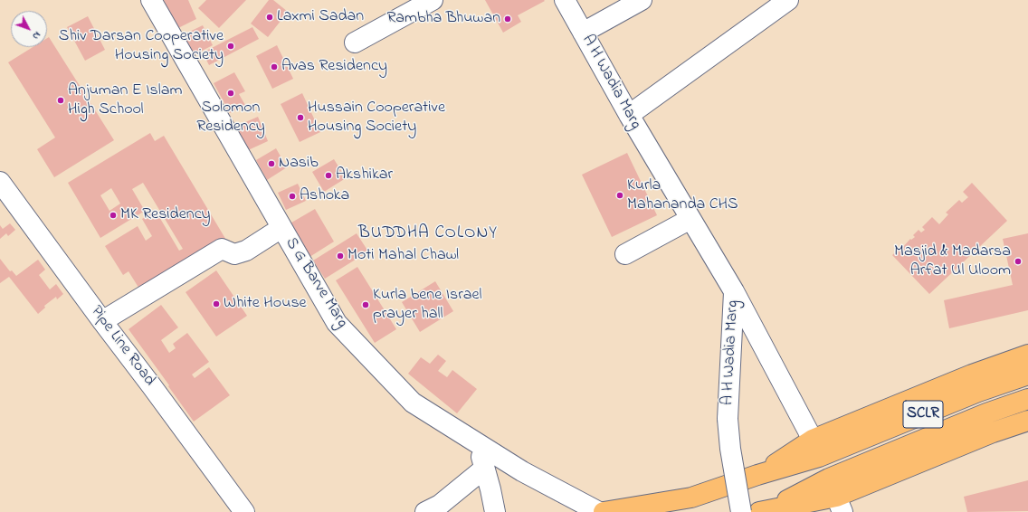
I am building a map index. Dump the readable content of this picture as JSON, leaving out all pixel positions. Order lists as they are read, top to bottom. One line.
{"streets":{"highway":["SCLR"],"street":["A H Wadia Marg","S G Barve Marg","Pipe Line Road"]},"districts":["BUDDHA COLONY"],"places":["Laxmi Sadan","Rambha Bhuwan","Shiv Darsan Cooperative Housing Society","Avas Residency","Solomon Residency","Anjuman E Islam High School","Hussain Cooperative Housing Society","Nasib","Akshikar","Kurla Mahananda CHS","Ashoka","MK Residency","Moti Mahal Chawl","Masjid & Madarsa Arfat Ul Uloom","White House","Kurla bene Israel prayer hall"],"north":"bottom right"}
